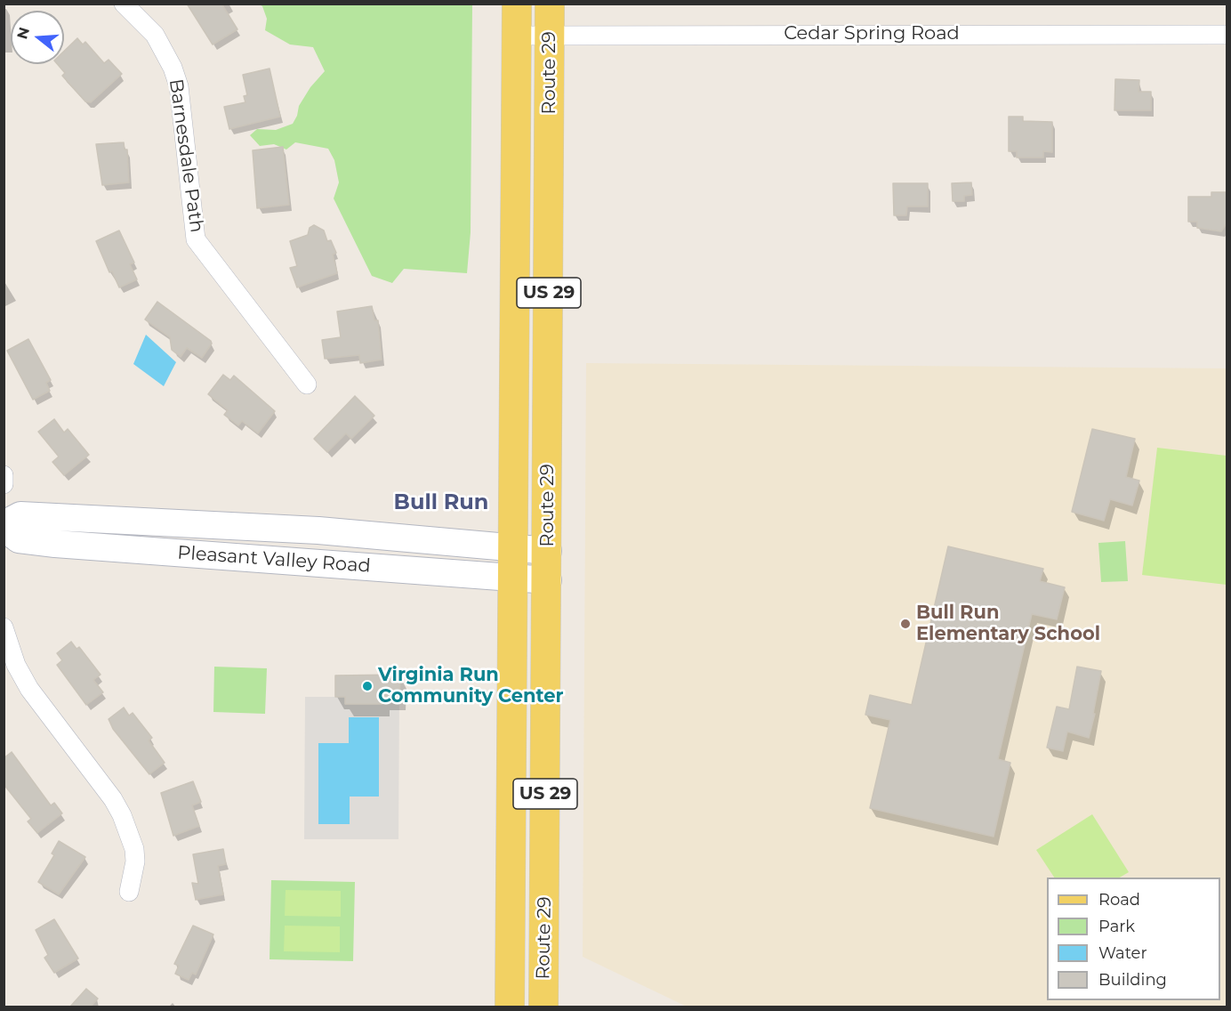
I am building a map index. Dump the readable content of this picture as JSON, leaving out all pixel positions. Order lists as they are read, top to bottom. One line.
{"streets":{"main road":["Route 29","US 29","Pleasant Valley Road"],"street":["Cedar Spring Road","Barnesdale Path"]},"crossings":[["Cedar Spring Road","Route 29"],["Route 29","Pleasant Valley Road"]],"districts":["Bull Run"],"places":["Bull Run Elementary School","Virginia Run Community Center"],"legend":["Road","Park","Water","Building"],"north":"left"}
